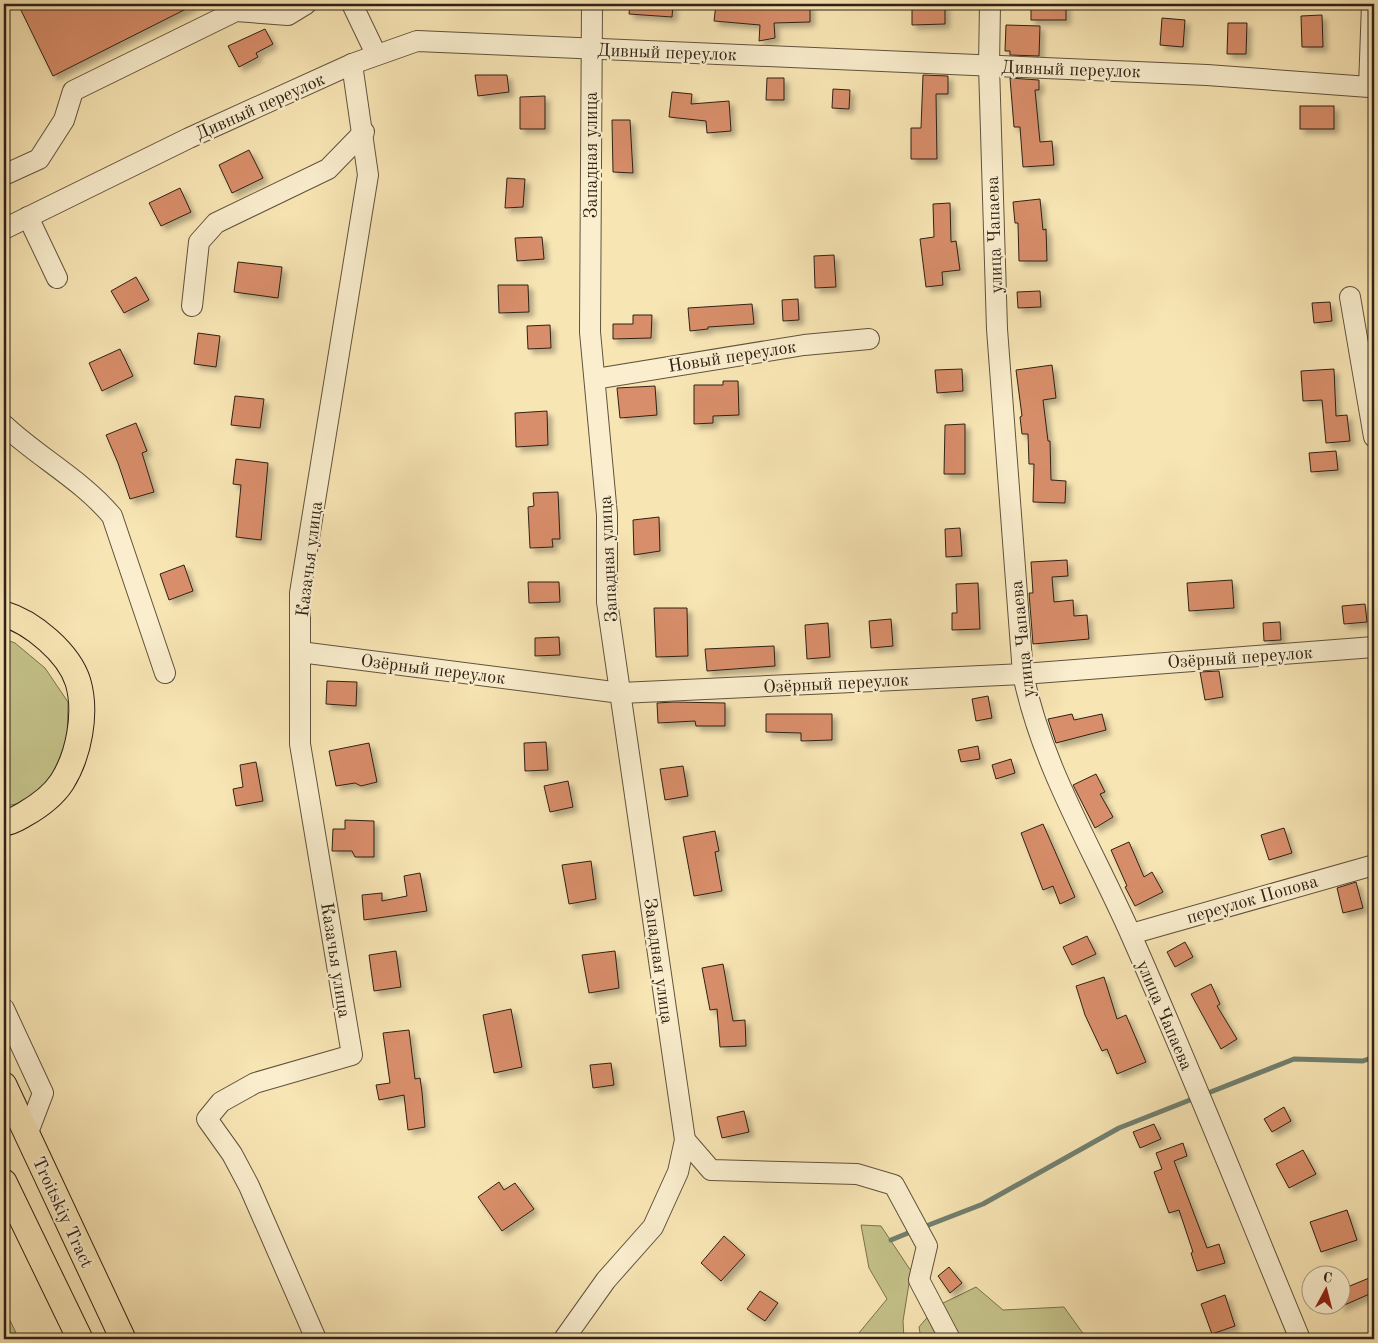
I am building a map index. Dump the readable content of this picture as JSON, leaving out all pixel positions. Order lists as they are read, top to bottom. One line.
{"streets":{"main road":["Troitskiy Tract"],"street":["Дивный переулок","Западная улица","улица Чапаева","Новый переулок","Казачья улица","Озёрный переулок","переулок Попова"]},"crossings":[["Дивный переулок","Западная улица"],["Дивный переулок","улица Чапаева"],["Дивный переулок","Казачья улица"],["Западная улица","Новый переулок"],["Западная улица","Озёрный переулок"],["улица Чапаева","Озёрный переулок"],["улица Чапаева","переулок Попова"],["Казачья улица","Озёрный переулок"]],"north":"top"}
